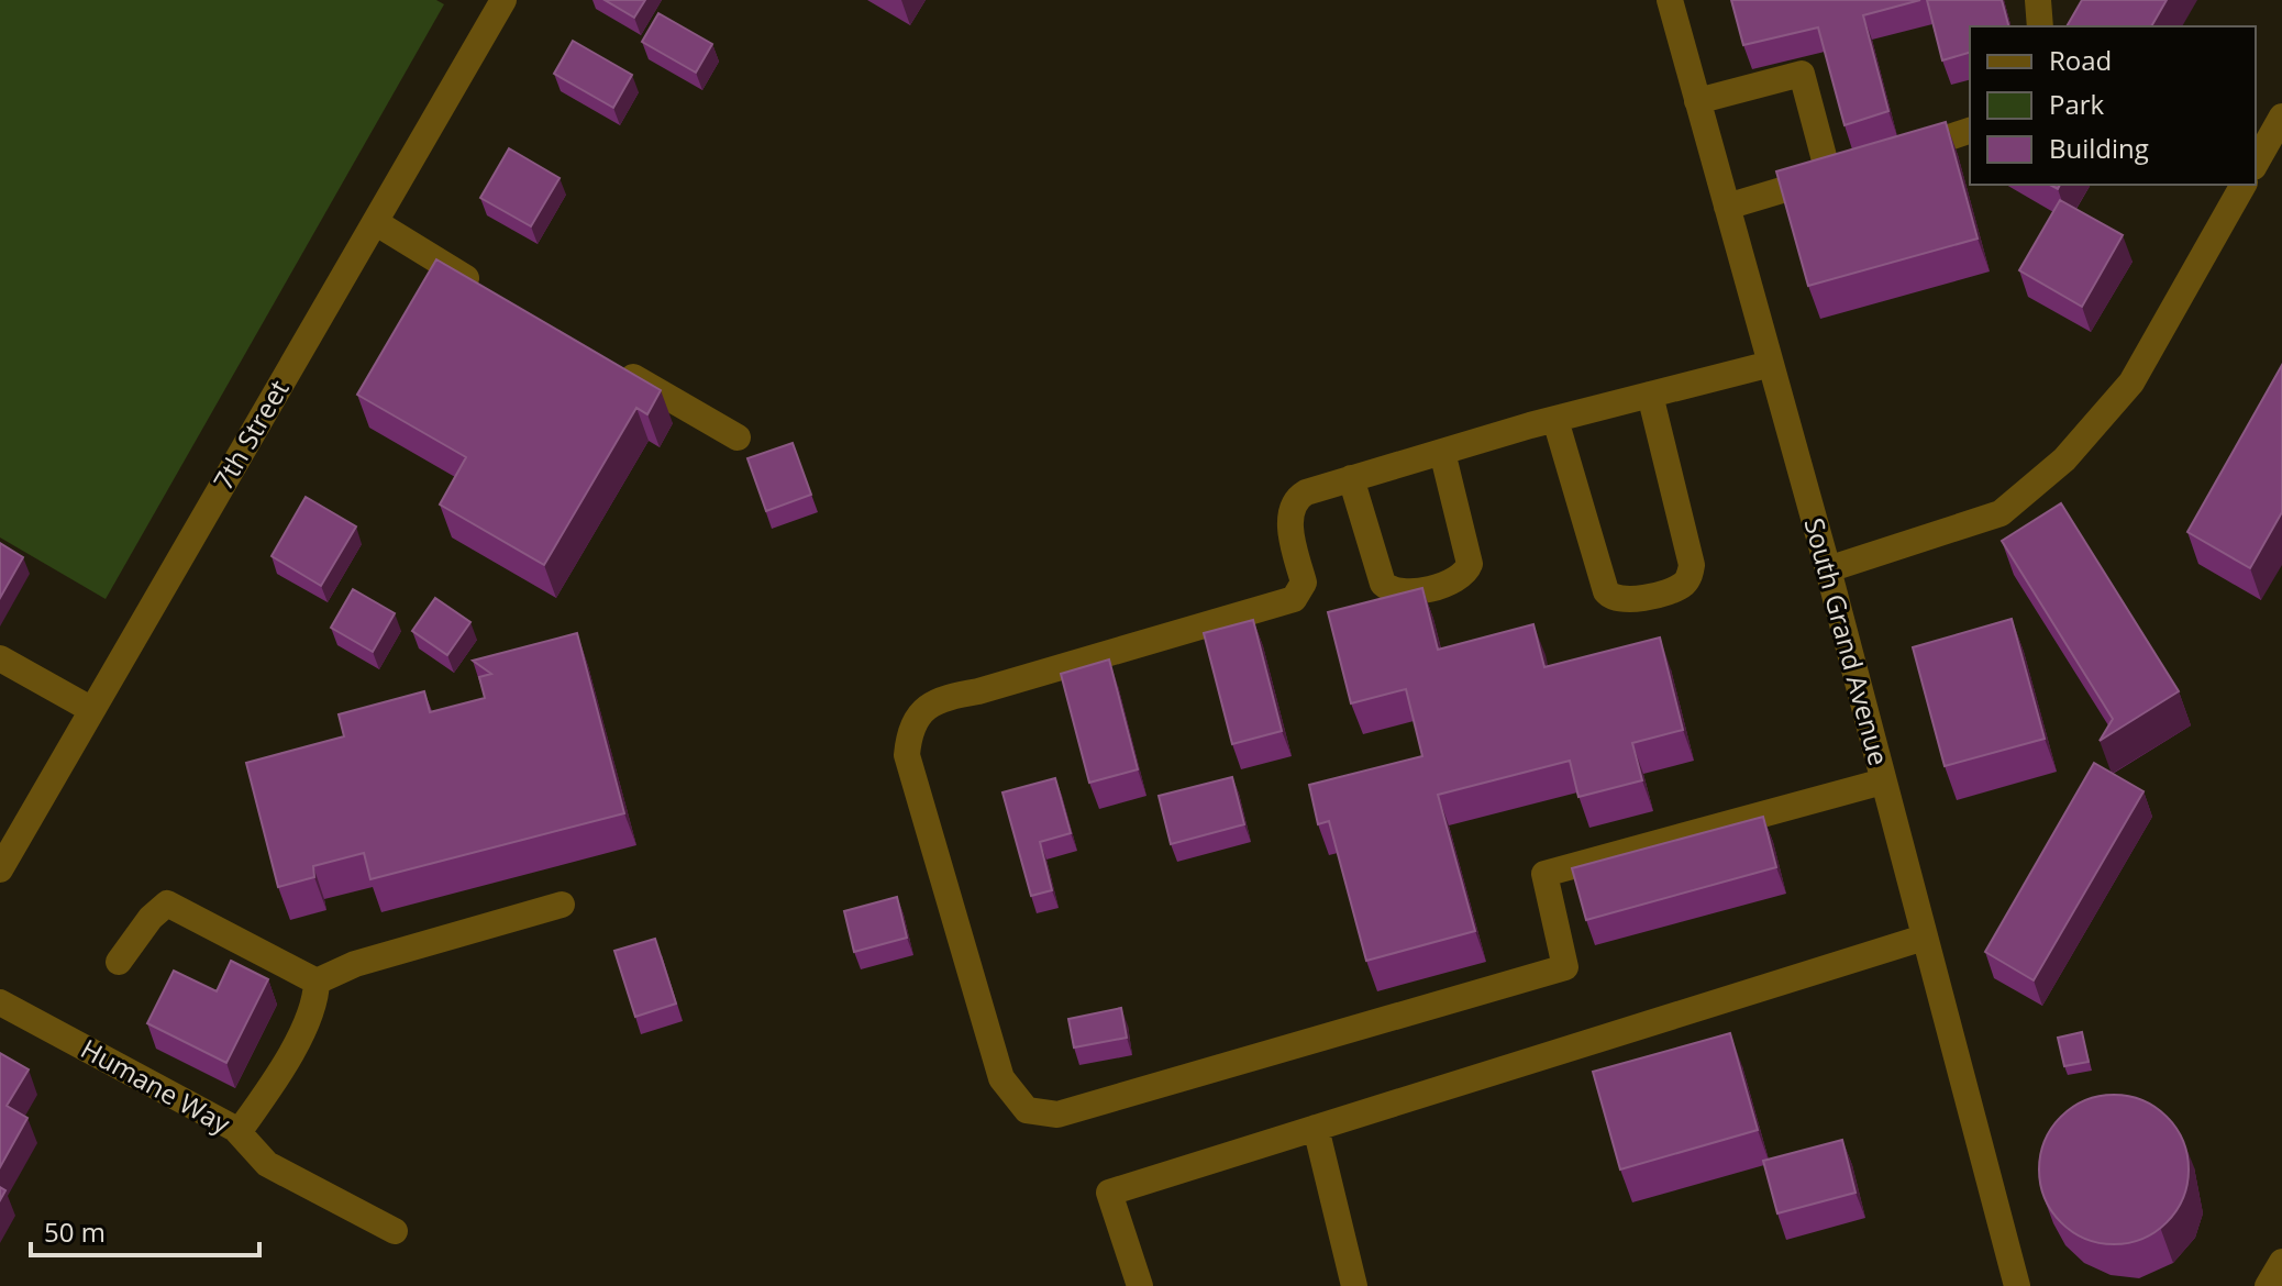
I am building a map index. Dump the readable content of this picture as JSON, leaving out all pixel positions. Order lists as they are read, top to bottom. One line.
{"streets":{"street":["7th Street","South Grand Avenue","Humane Way"]},"legend":["Road","Park","Building"],"scale_bar":"50 m"}
